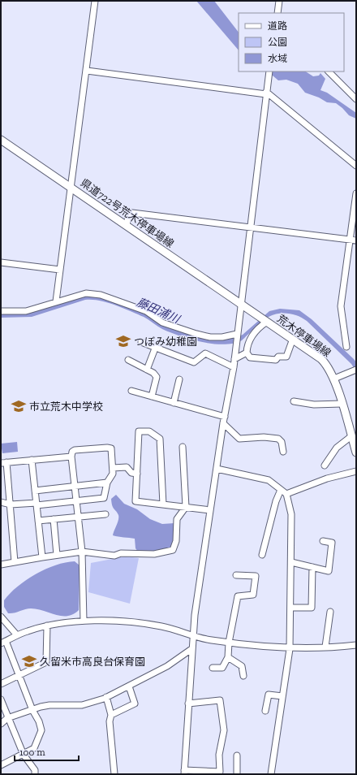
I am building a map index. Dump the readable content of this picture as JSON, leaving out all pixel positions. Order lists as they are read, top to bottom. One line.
{"streets":{"main road":["県道722号荒木停車場線","荒木停車場線"]},"crossings":[["県道722号荒木停車場線","荒木停車場線"]],"water":["藤田浦川"],"places":{"school or university":["つぼみ幼稚園","市立荒木中学校","久留米市高良台保育園"]},"legend":["道路","公園","水域"],"scale_bar":"100 m"}
